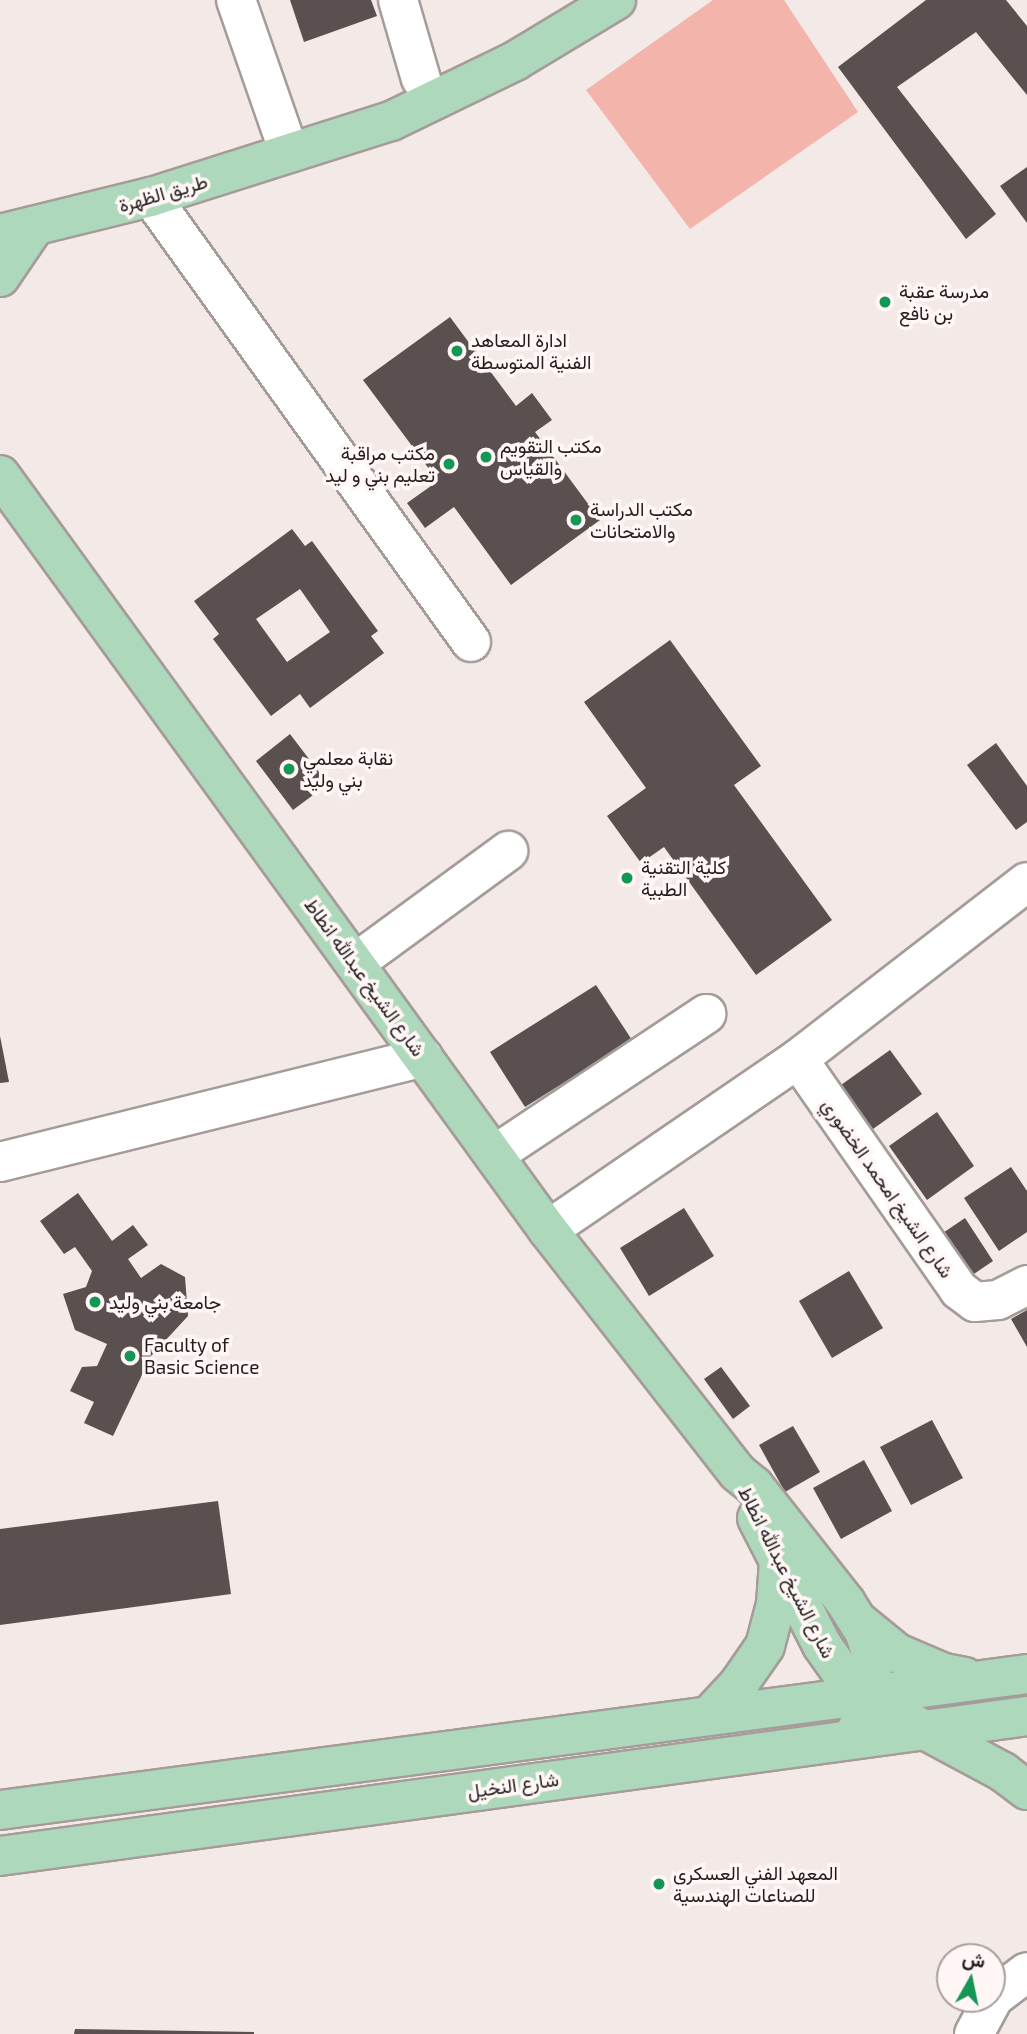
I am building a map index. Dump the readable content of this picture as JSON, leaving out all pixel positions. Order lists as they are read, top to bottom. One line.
{"streets":{"main road":["طريق الظهرة","شارع الشيخ عبدالله انطاط","شارع النخيل"],"street":["شارع الشيخ امحمد الخضوري"]},"crossings":[["شارع الشيخ عبدالله انطاط","شارع النخيل"]],"places":["مدرسة عقبة بن نافع","ادارة المعاهد الفنية المتوسطة","مكتب التقويم والقياس","مكتب مراقبة تعليم بني و ليد","مكتب الدراسة والامتحانات","نقابة معلمي بني وليد","كلية التقنية الطبية","جامعة بني وليد","Faculty of Basic Science","المعهد الفني العسكري للصناعات الهندسية"],"north":"top"}
